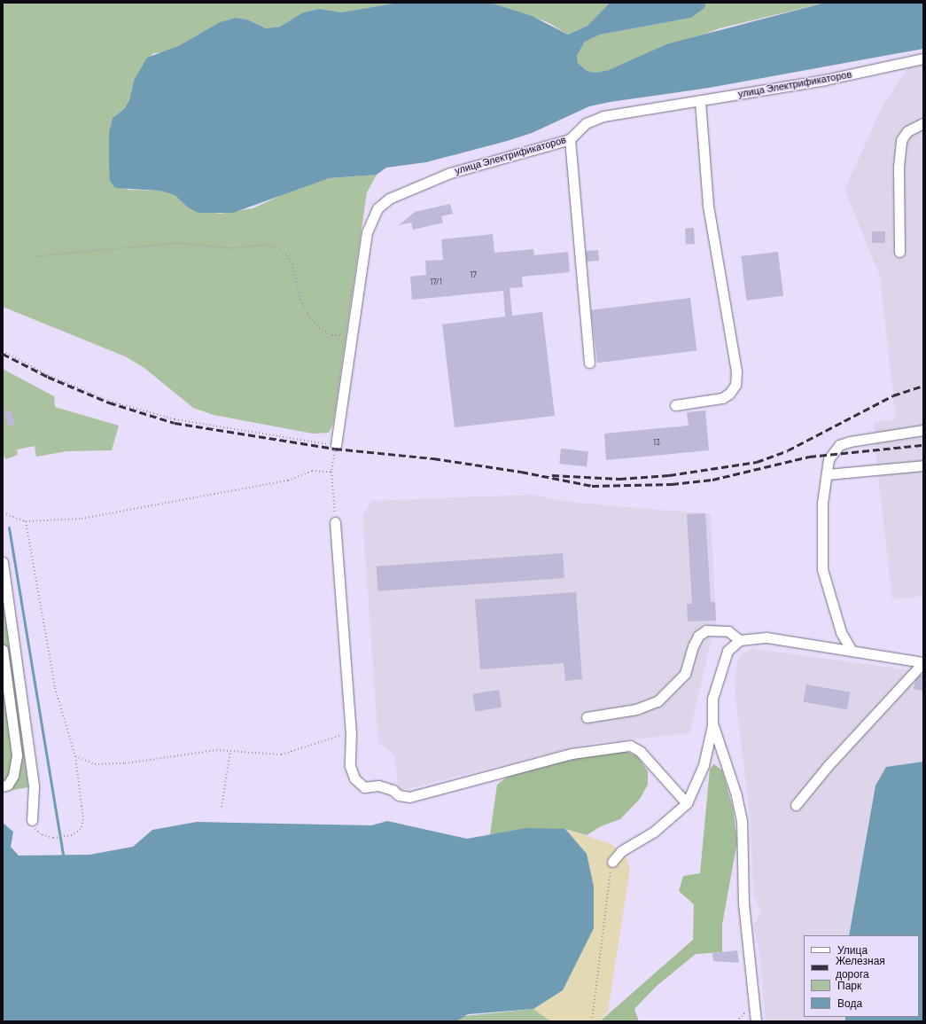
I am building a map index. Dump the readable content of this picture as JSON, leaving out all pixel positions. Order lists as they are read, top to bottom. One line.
{"streets":{"street":["улица Электрификаторов"]},"house_numbers":["17","17/1","13"],"legend":["Улица","Железная дорога","Парк","Вода"]}
